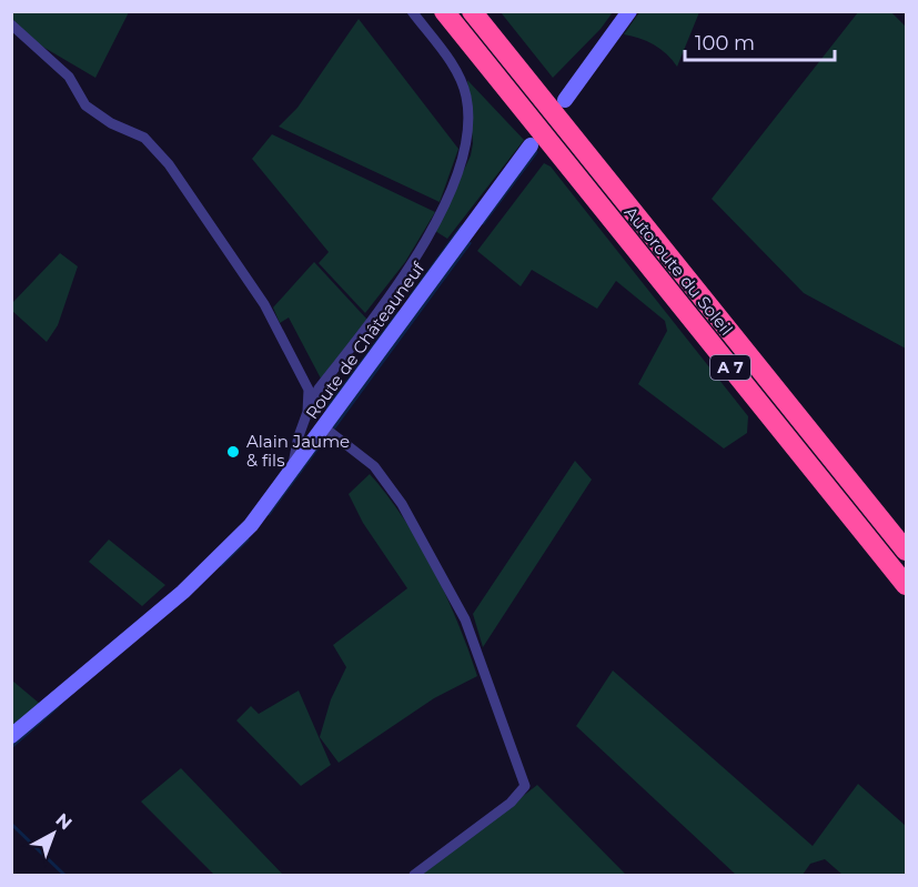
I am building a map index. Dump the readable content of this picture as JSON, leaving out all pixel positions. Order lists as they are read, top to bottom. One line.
{"streets":{"highway":["Autoroute du Soleil","A 7"],"main road":["Route de Châteauneuf"]},"places":["Alain Jaume & fils"],"scale_bar":"100 m","north":"top right"}
